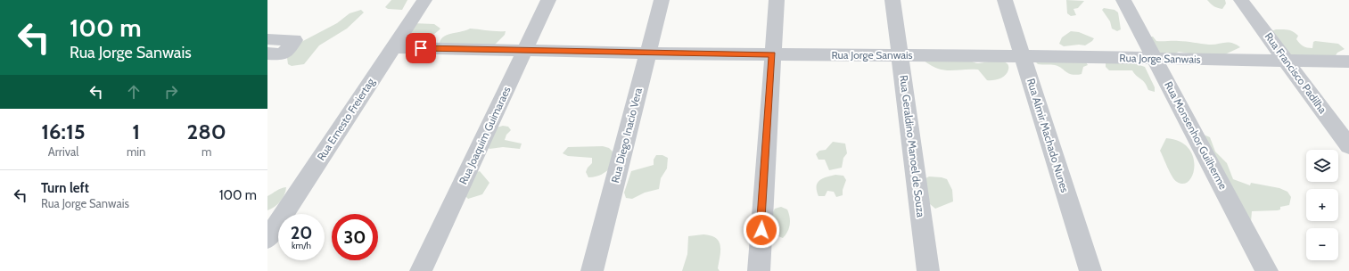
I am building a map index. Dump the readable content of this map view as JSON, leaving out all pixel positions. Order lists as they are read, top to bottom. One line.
{"streets":{"street":["Rua Jorge Sanwais","Rua Francisco Padilha","Rua Ernesto Freiertag","Rua Joaquim Guimaraes","Rua Diego Inacio Vera","Rua Almir Machado Nunes","Rua Monsenhor Guilherme","Rua Geraldino Manoel de Souza"]},"crossings":[["Rua Jorge Sanwais","Rua Francisco Padilha"],["Rua Jorge Sanwais","Rua Ernesto Freiertag"],["Rua Jorge Sanwais","Rua Joaquim Guimaraes"],["Rua Jorge Sanwais","Rua Diego Inacio Vera"],["Rua Jorge Sanwais","Rua Almir Machado Nunes"],["Rua Jorge Sanwais","Rua Monsenhor Guilherme"],["Rua Jorge Sanwais","Rua Geraldino Manoel de Souza"]],"page":{"turn":["100 m","Rua Jorge Sanwais"],"eta":["16:15","Arrival","1","min","280","m"],"map_buttons":["+","−"],"list":[{"name":"Turn left","note":"Rua Jorge Sanwais","value":"100 m"}],"speed":"20 km/h","limit":"30"}}
